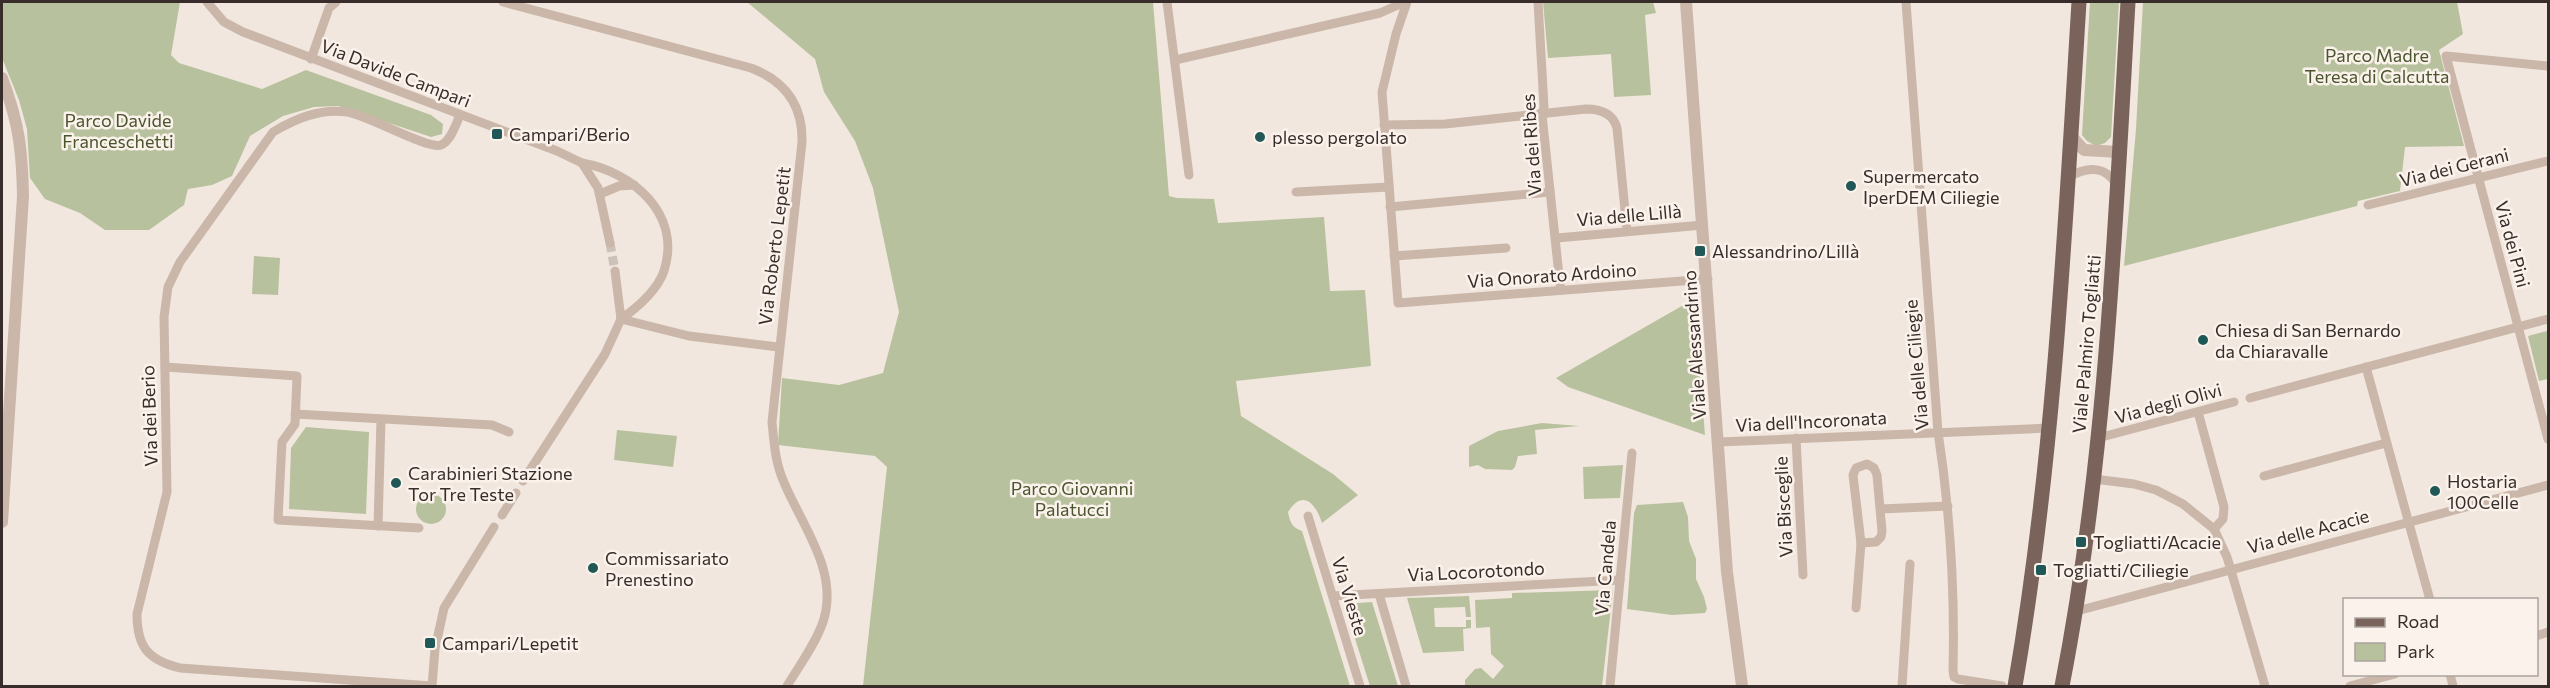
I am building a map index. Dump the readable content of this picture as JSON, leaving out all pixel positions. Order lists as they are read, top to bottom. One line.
{"streets":{"main road":["Viale Palmiro Togliatti"],"street":["Via Davide Campari","Via dei Ribes","Via dei Gerani","Via delle Lillà","Via dei Pini","Via Roberto Lepetit","Via Onorato Ardoino","Viale Alessandrino","Via delle Ciliegie","Via degli Olivi","Via dei Berio","Via dell'Incoronata","Via Bisceglie","Via delle Acacie","Via Candela","Via Locorotondo","Via Vieste"]},"crossings":[["Via Davide Campari","Via dei Berio"],["Via dei Ribes","Via delle Lillà"],["Via dei Gerani","Via dei Pini"],["Via delle Lillà","Viale Alessandrino"],["Via dei Pini","Via degli Olivi"],["Via Onorato Ardoino","Viale Alessandrino"],["Viale Palmiro Togliatti","Via degli Olivi"],["Viale Palmiro Togliatti","Via dell'Incoronata"],["Viale Palmiro Togliatti","Via delle Acacie"],["Viale Alessandrino","Via dell'Incoronata"],["Via delle Ciliegie","Via dell'Incoronata"],["Via dell'Incoronata","Via Bisceglie"],["Via Candela","Via Locorotondo"],["Via Locorotondo","Via Vieste"]],"parks":["Parco Madre Teresa di Calcutta","Parco Davide Franceschetti","Parco Giovanni Palatucci"],"places":{"transit":["Campari/Berio","Alessandrino/Lillà","Togliatti/Acacie","Togliatti/Ciliegie","Campari/Lepetit"],"other":["plesso pergolato","Supermercato IperDEM Ciliegie","Chiesa di San Bernardo da Chiaravalle","Carabinieri Stazione Tor Tre Teste","Hostaria 100Celle","Commissariato Prenestino"]},"legend":["Road","Park"]}
